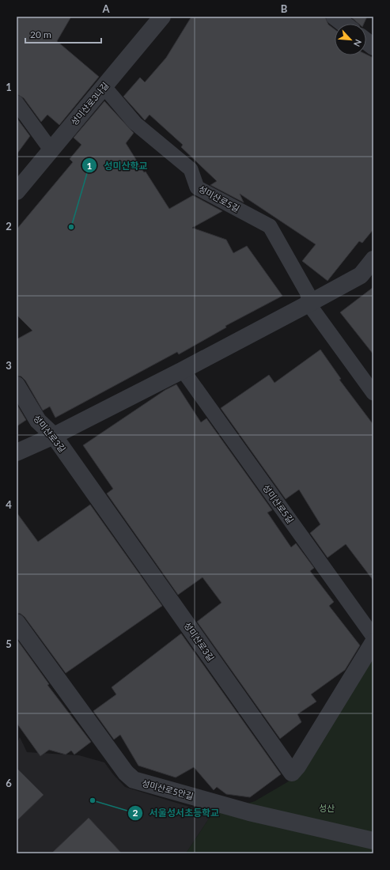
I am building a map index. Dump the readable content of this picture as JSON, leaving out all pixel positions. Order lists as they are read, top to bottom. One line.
{"streets":{"street":["성미산로3나길","성미산로3길","성미산로5안길"],"lane":["성미산로5길"]},"crossings":[["성미산로3나길","성미산로5길"]],"parks":["성산"],"places":["성미산학교","서울성서초등학교"],"scale_bar":"20 m","north":"bottom right","grid":{"columns":["A","B"],"rows":["1","2","3","4","5","6"]}}
